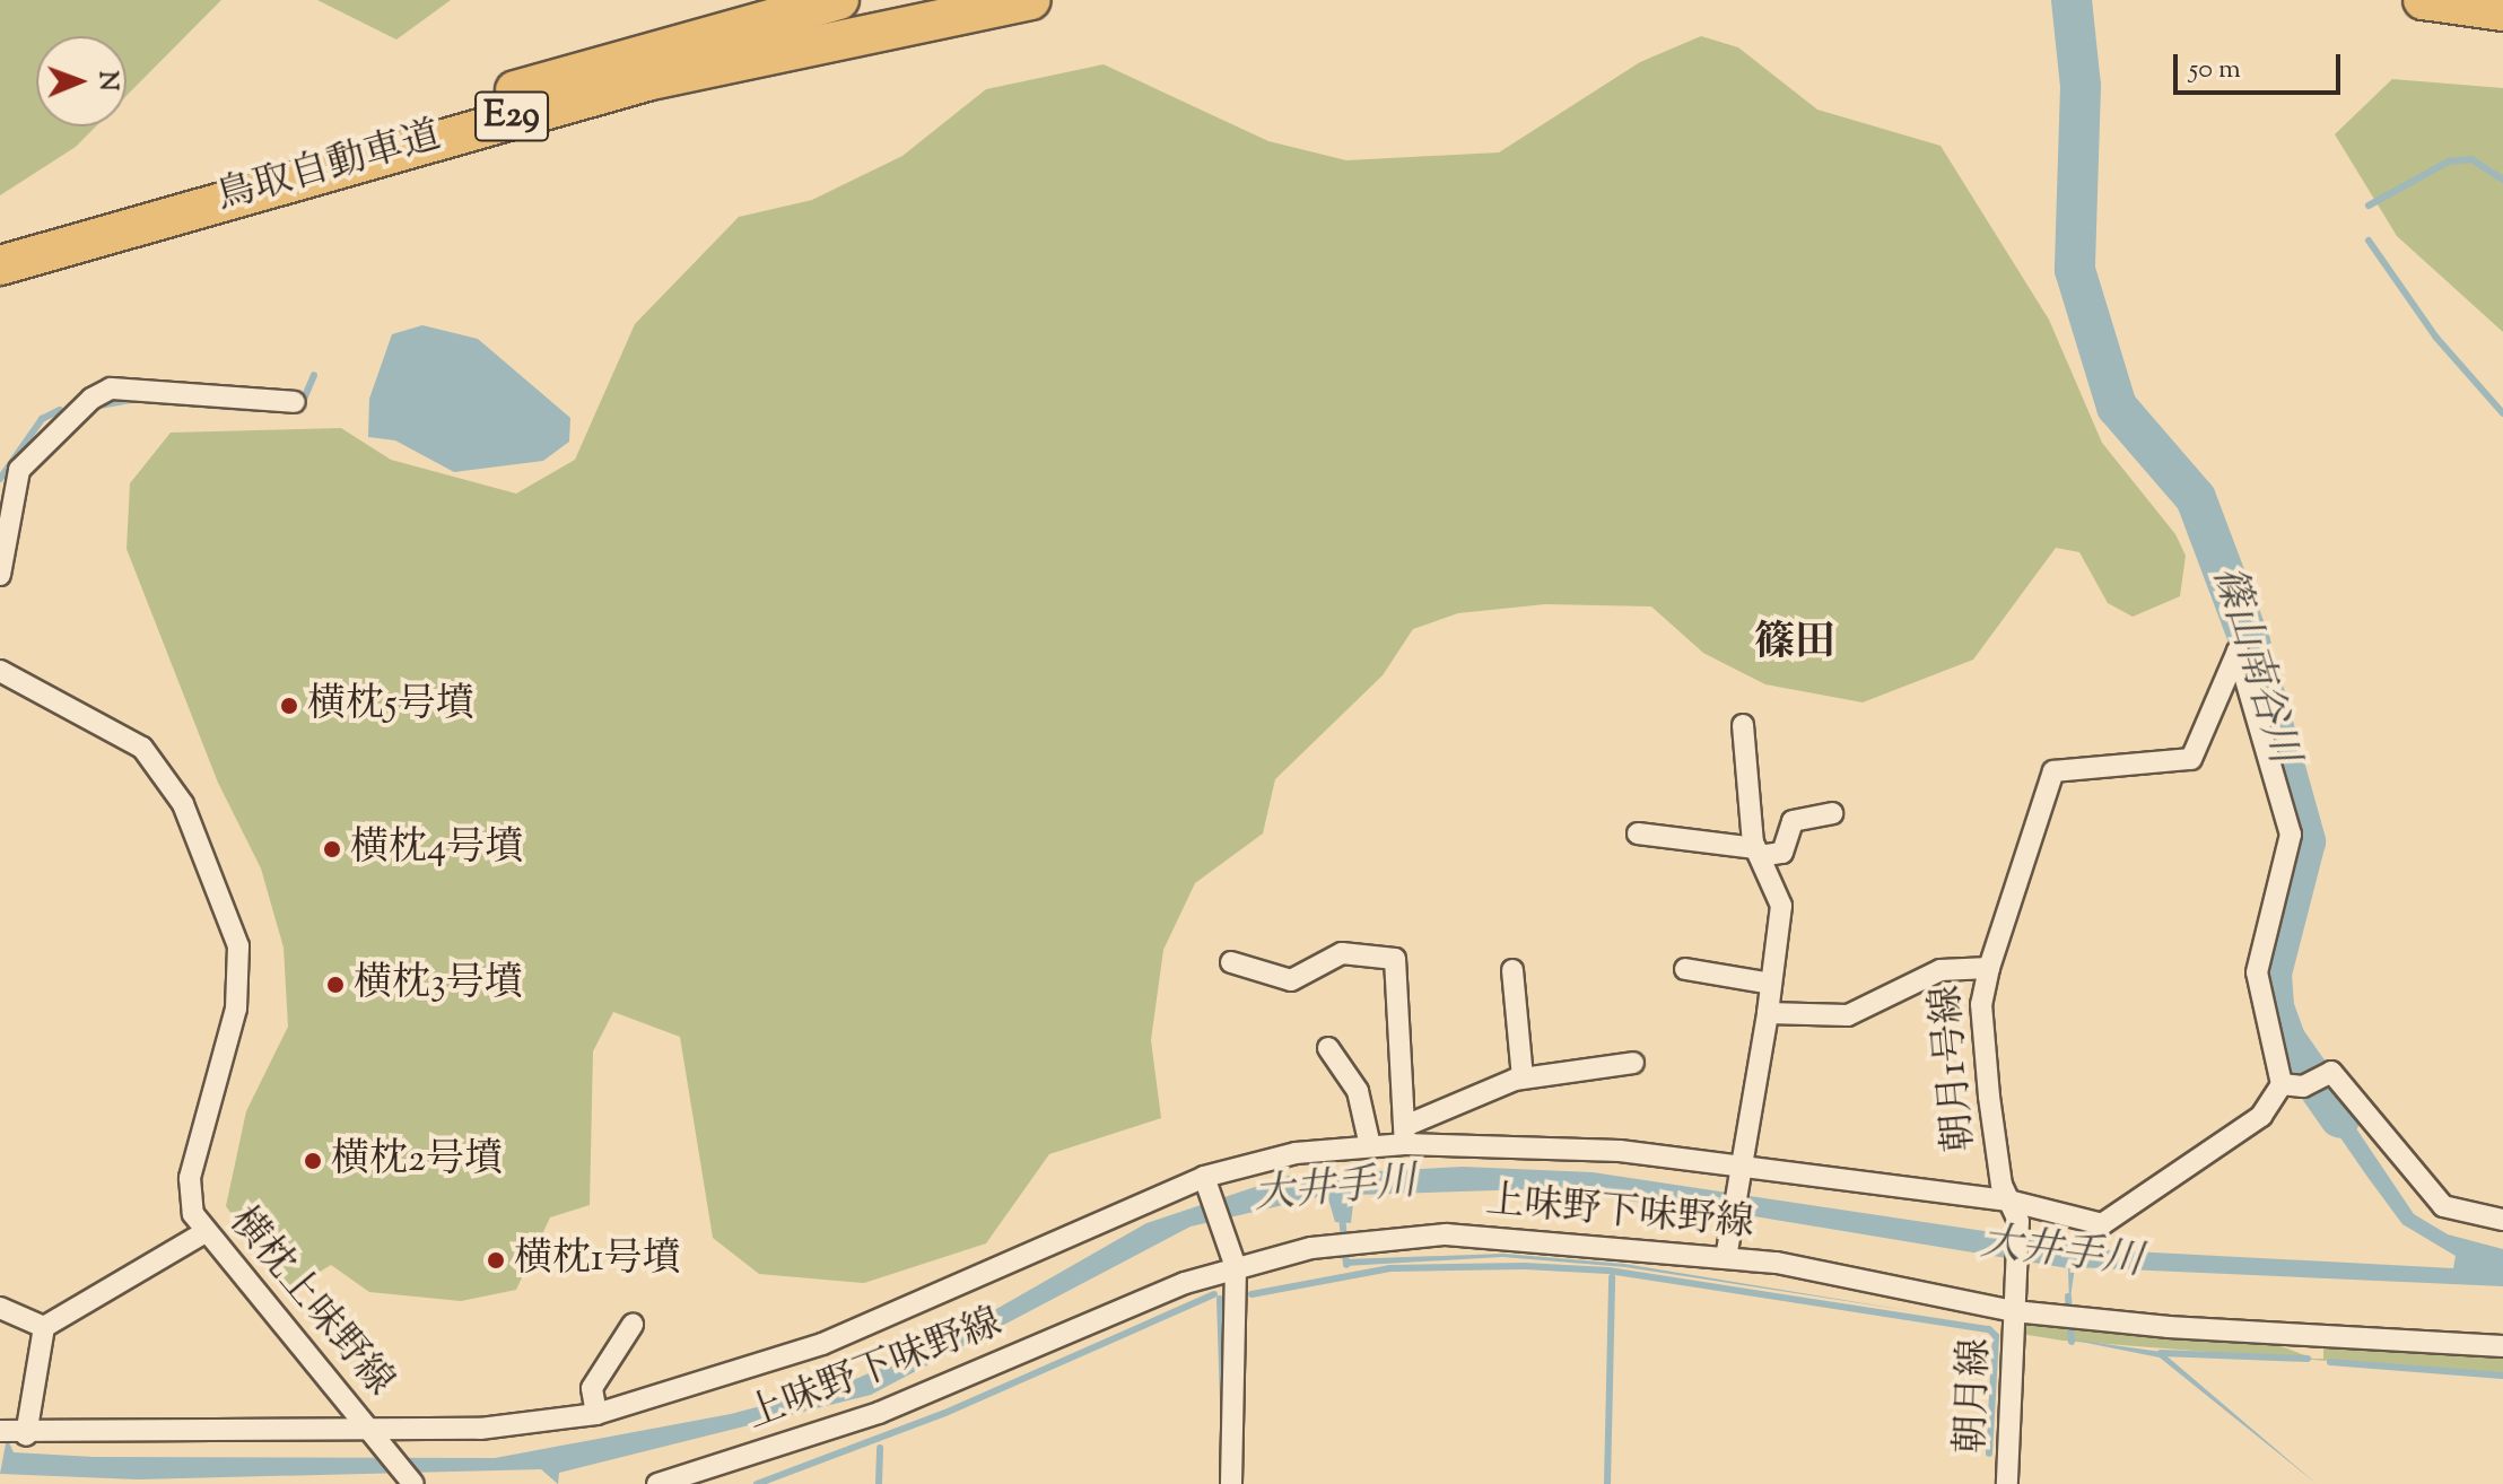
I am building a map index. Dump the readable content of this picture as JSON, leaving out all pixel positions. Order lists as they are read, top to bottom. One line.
{"streets":{"highway":["E29","鳥取自動車道"],"street":["朝月1号線","上味野下味野線","横枕上味野線","朝月線"]},"crossings":[["朝月1号線","朝月線"],["上味野下味野線","朝月線"]],"districts":["篠田"],"water":["篠山南谷川","大井手川"],"places":["横枕5号墳","横枕4号墳","横枕3号墳","横枕2号墳","横枕1号墳"],"scale_bar":"50 m","north":"right"}
